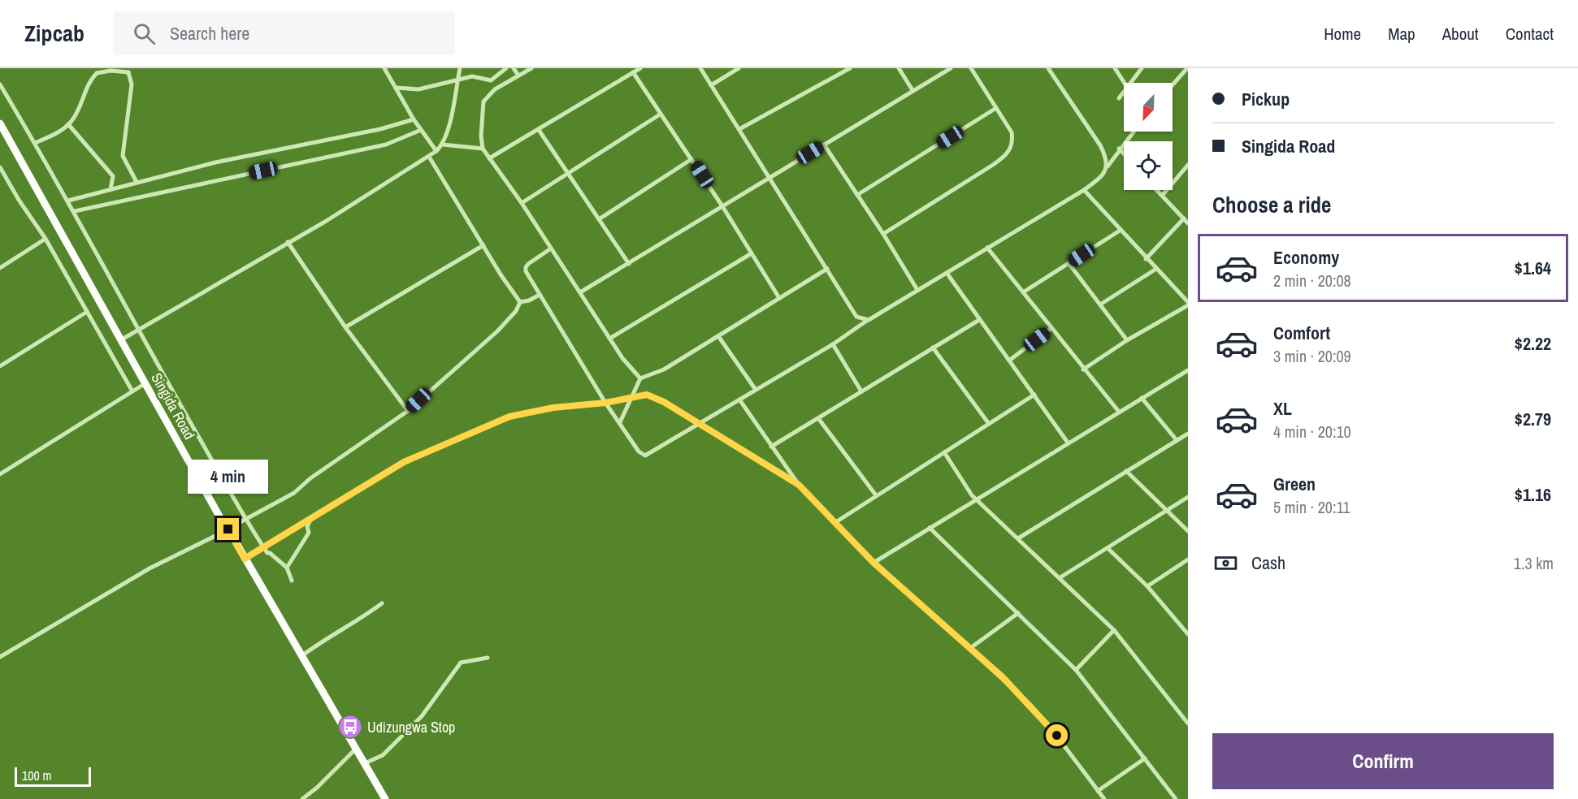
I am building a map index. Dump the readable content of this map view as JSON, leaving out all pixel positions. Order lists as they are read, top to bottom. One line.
{"streets":{"highway":["Singida Road"]},"places":{"bus stop":["Udizungwa Stop"]},"scale_bar":"100 m","north":"bottom left","page":{"header":"Zipcab","search":"Search here","nav":["Home","Map","About","Contact"],"banner":["Pickup","Singida Road"],"heading":"Choose a ride","list":[{"name":"Economy","note":"2 min · 20:08","value":"$1.64"},{"name":"Comfort","note":"3 min · 20:09","value":"$2.22"},{"name":"XL","note":"4 min · 20:10","value":"$2.79"},{"name":"Green","note":"5 min · 20:11","value":"$1.16"}],"bubble":"4 min","pay":["Cash","1.3 km"],"buttons":"Confirm","scale":"100 m"}}
